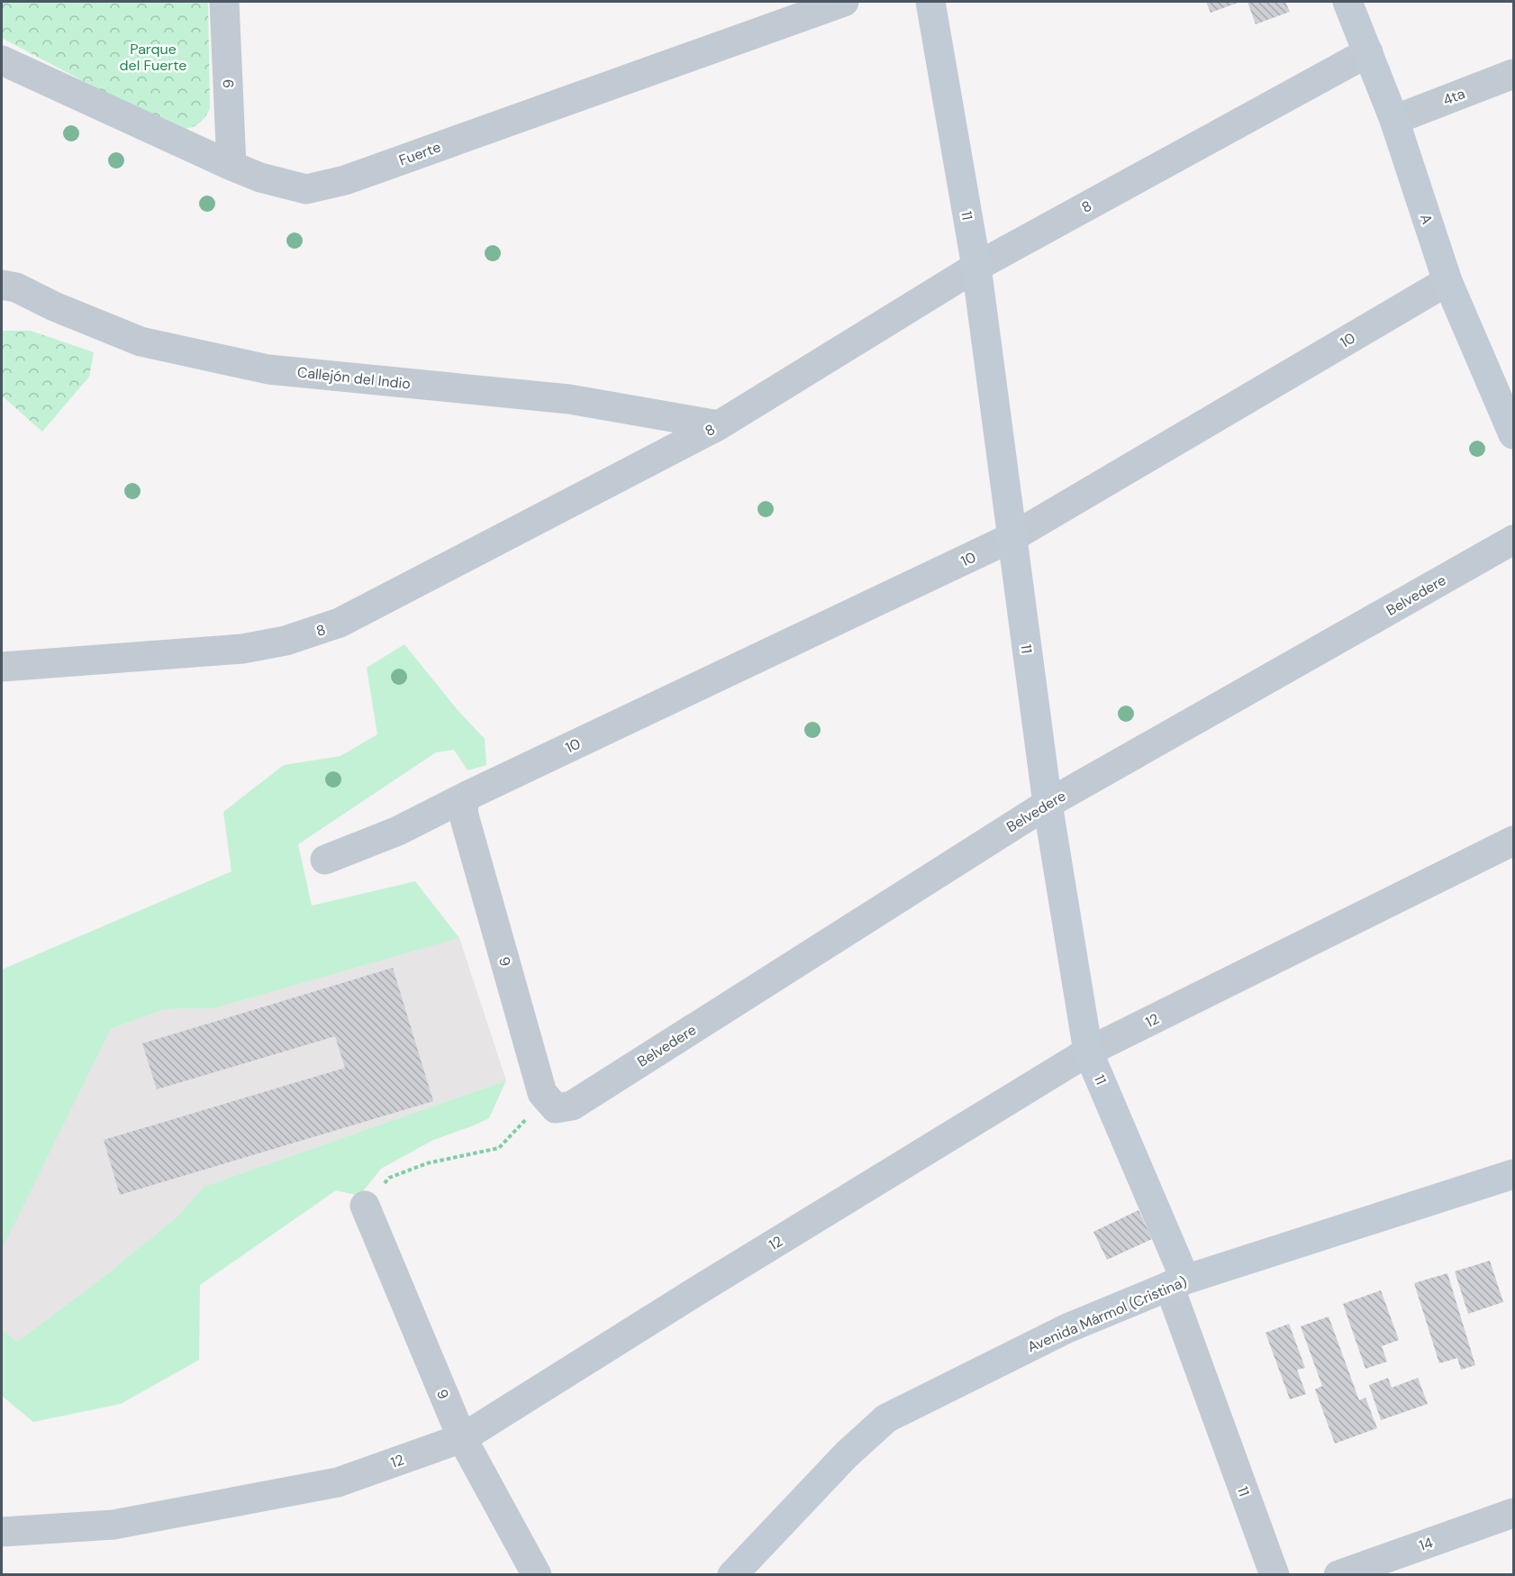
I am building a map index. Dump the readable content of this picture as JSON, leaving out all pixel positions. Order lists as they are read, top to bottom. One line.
{"streets":{"main road":["11","A","Avenida Mármol (Cristina)"],"street":["9","4ta","Fuerte","8","10","Callejón del Indio","Belvedere","12","14"]},"crossings":[["9","Fuerte"],["9","10"],["9","Belvedere"],["9","12"],["4ta","A"],["8","11"],["8","A"],["8","Callejón del Indio"],["11","10"],["11","Belvedere"],["11","12"],["11","Avenida Mármol (Cristina)"],["A","10"]],"parks":["Parque del Fuerte"]}
